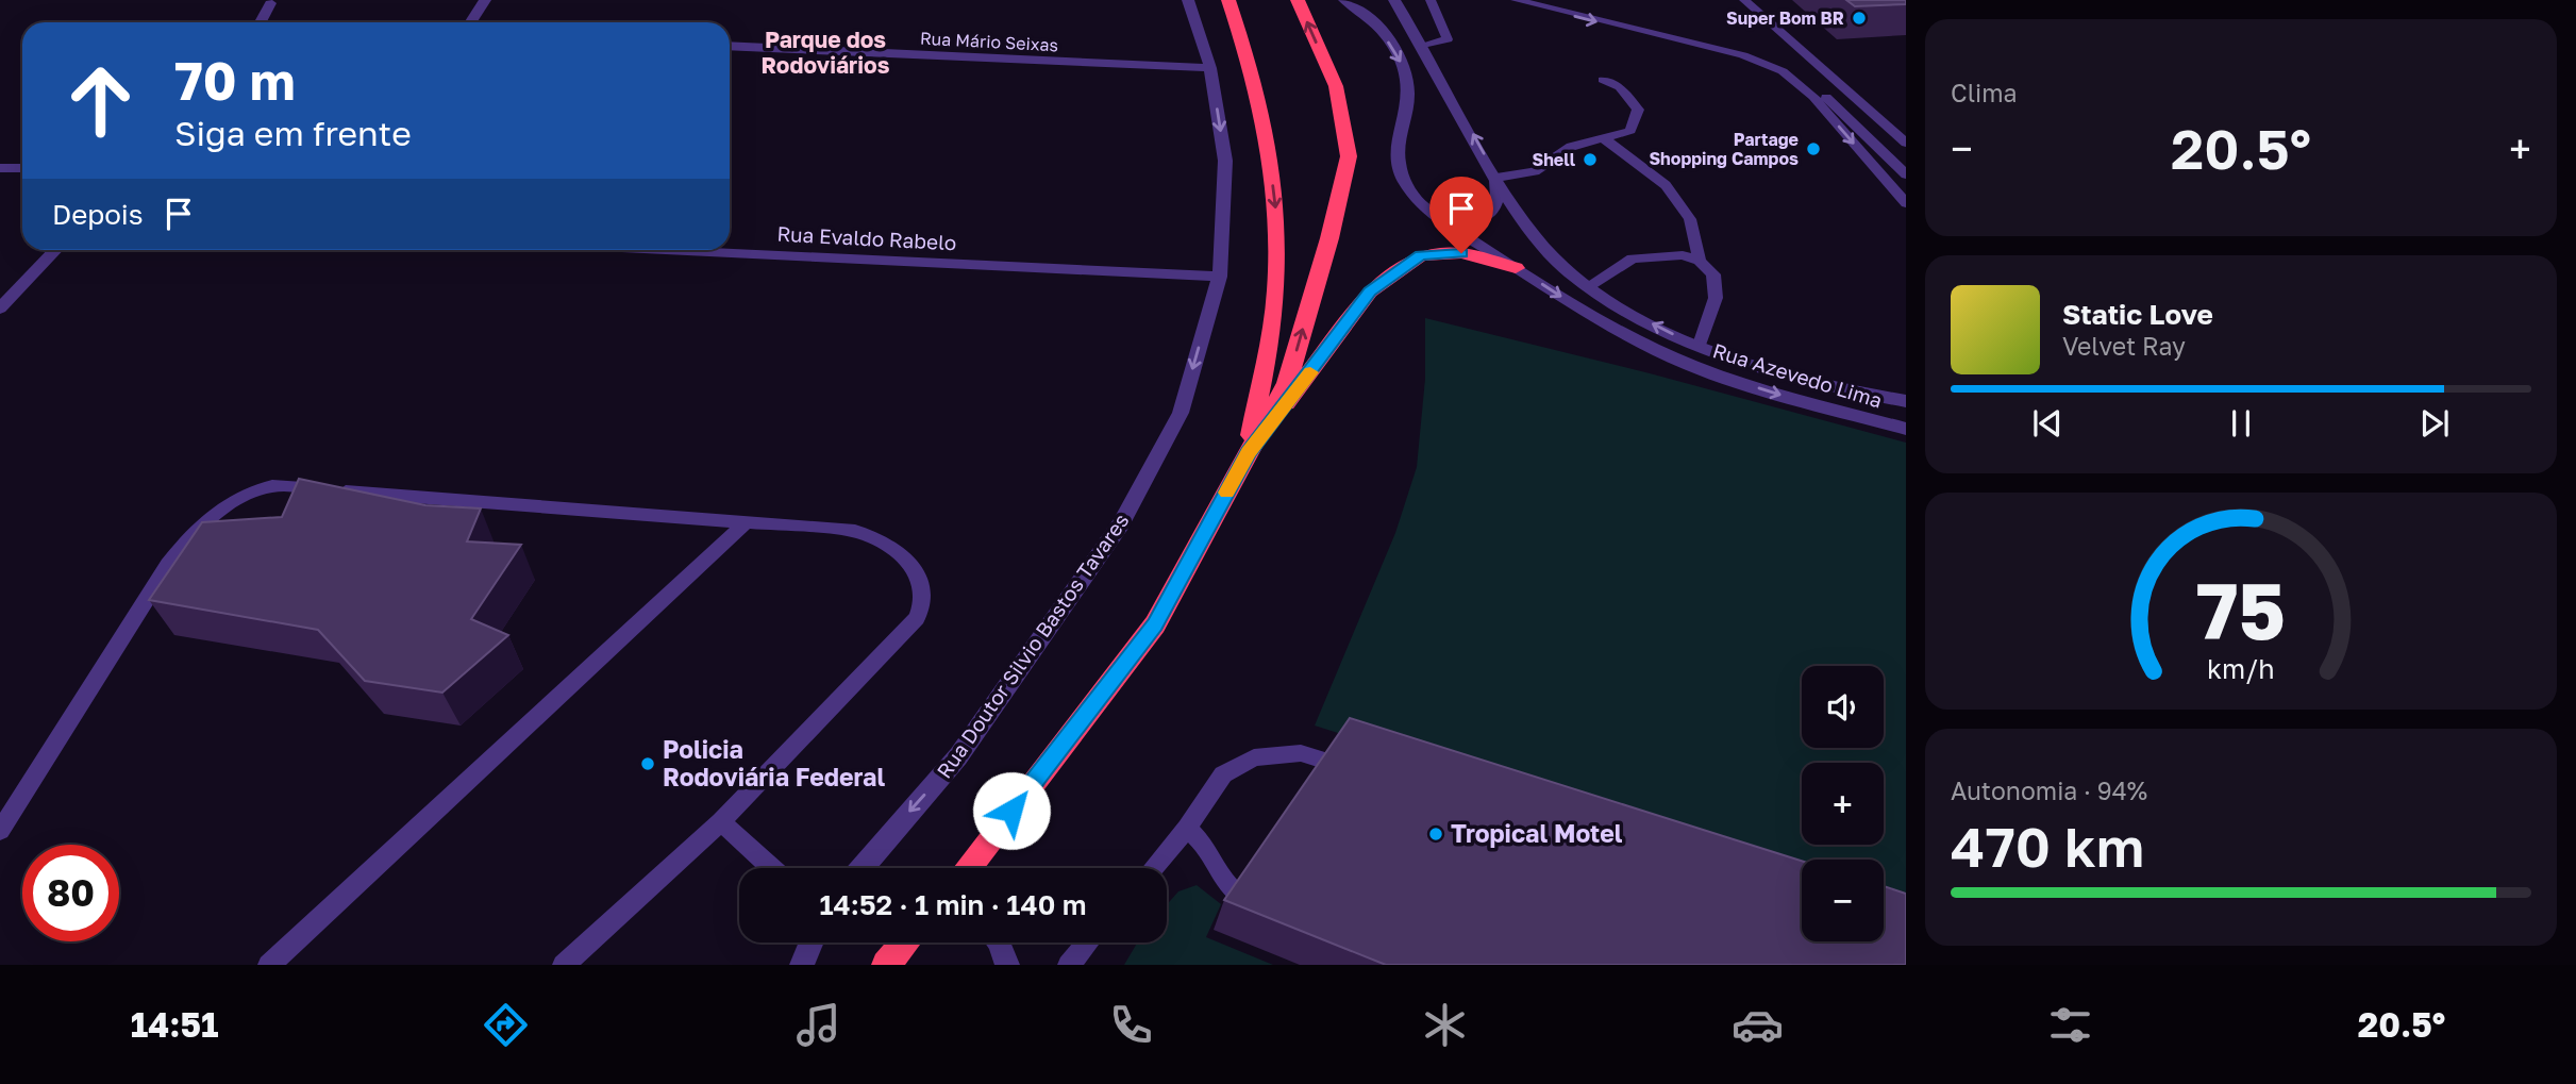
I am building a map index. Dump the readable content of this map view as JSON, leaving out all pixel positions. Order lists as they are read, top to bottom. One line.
{"streets":{"street":["Rua Mário Seixas","Rua Evaldo Rabelo","Rua Azevedo Lima","Rua Doutor Silvio Bastos Tavares"]},"crossings":[["Rua Mário Seixas","Rua Doutor Silvio Bastos Tavares"],["Rua Evaldo Rabelo","Rua Doutor Silvio Bastos Tavares"]],"one_way":["Rua Doutor Silvio Bastos Tavares"],"districts":["Parque dos Rodoviários"],"places":["Super Bom BR","Partage Shopping Campos","Shell","Policia Rodoviária Federal","Tropical Motel"],"page":{"tile":["Clima",["Autonomia · 94%","470 km"]],"turn":["70 m","Siga em frente"],"heat":["−","20.5°","+"],"then":"Depois","song":["Static Love","Velvet Ray"],"map_buttons":["+","−"],"limit":"80","trip":"14:52 · 1 min · 140 m","tabs":["14:51","20.5°"],"gauge":["75","km/h"]}}
